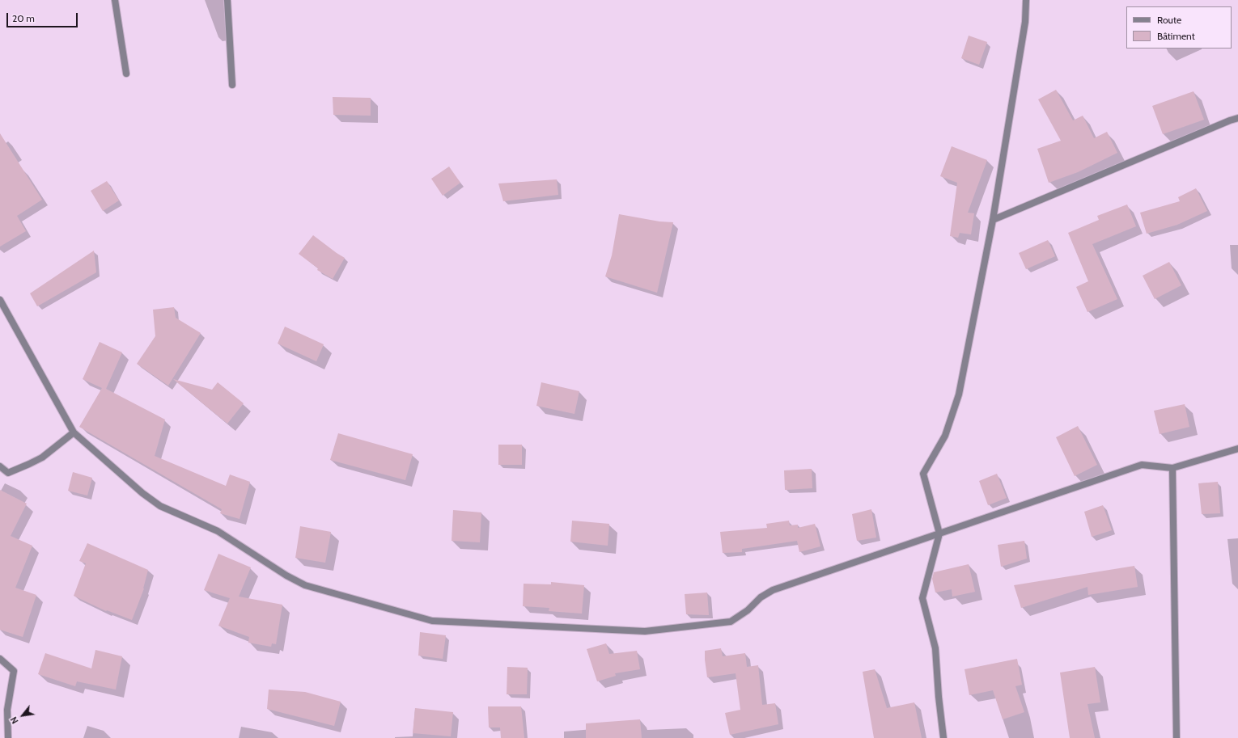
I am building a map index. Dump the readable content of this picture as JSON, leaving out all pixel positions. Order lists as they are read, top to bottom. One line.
{"legend":["Route","Bâtiment"],"scale_bar":"20 m","north":"bottom left"}
